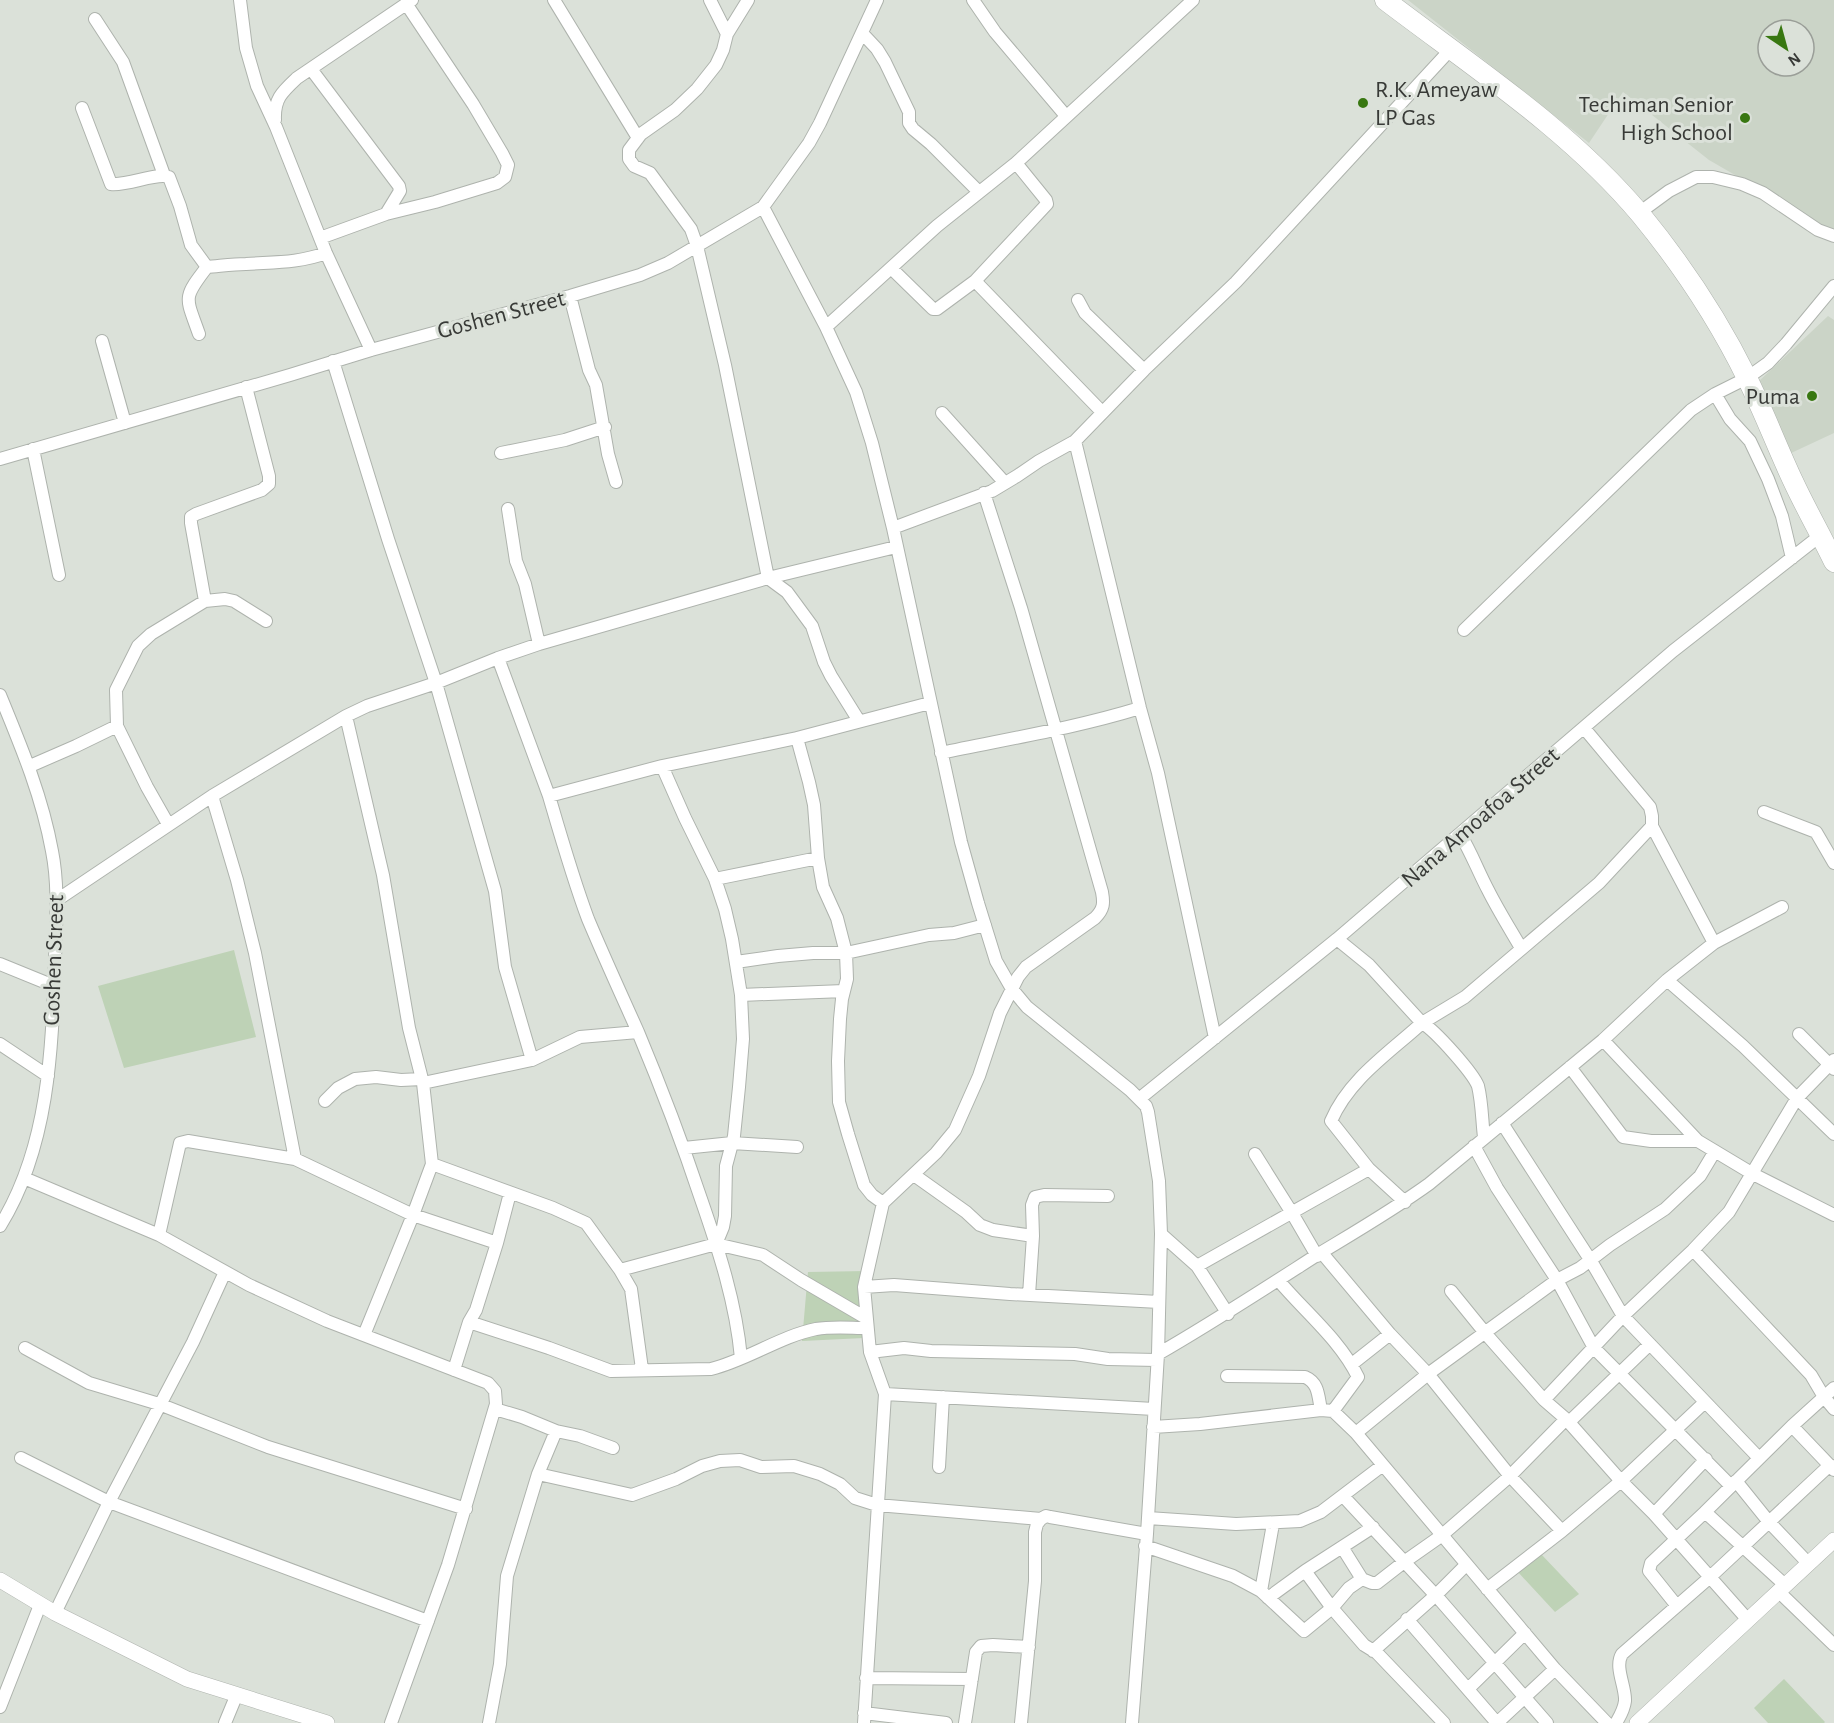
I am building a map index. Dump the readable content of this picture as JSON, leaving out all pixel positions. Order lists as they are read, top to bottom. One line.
{"streets":{"street":["Goshen Street","Nana Amoafoa Street"]},"places":["R.K. Ameyaw LP Gas","Techiman Senior High School","Puma"],"north":"bottom right"}
